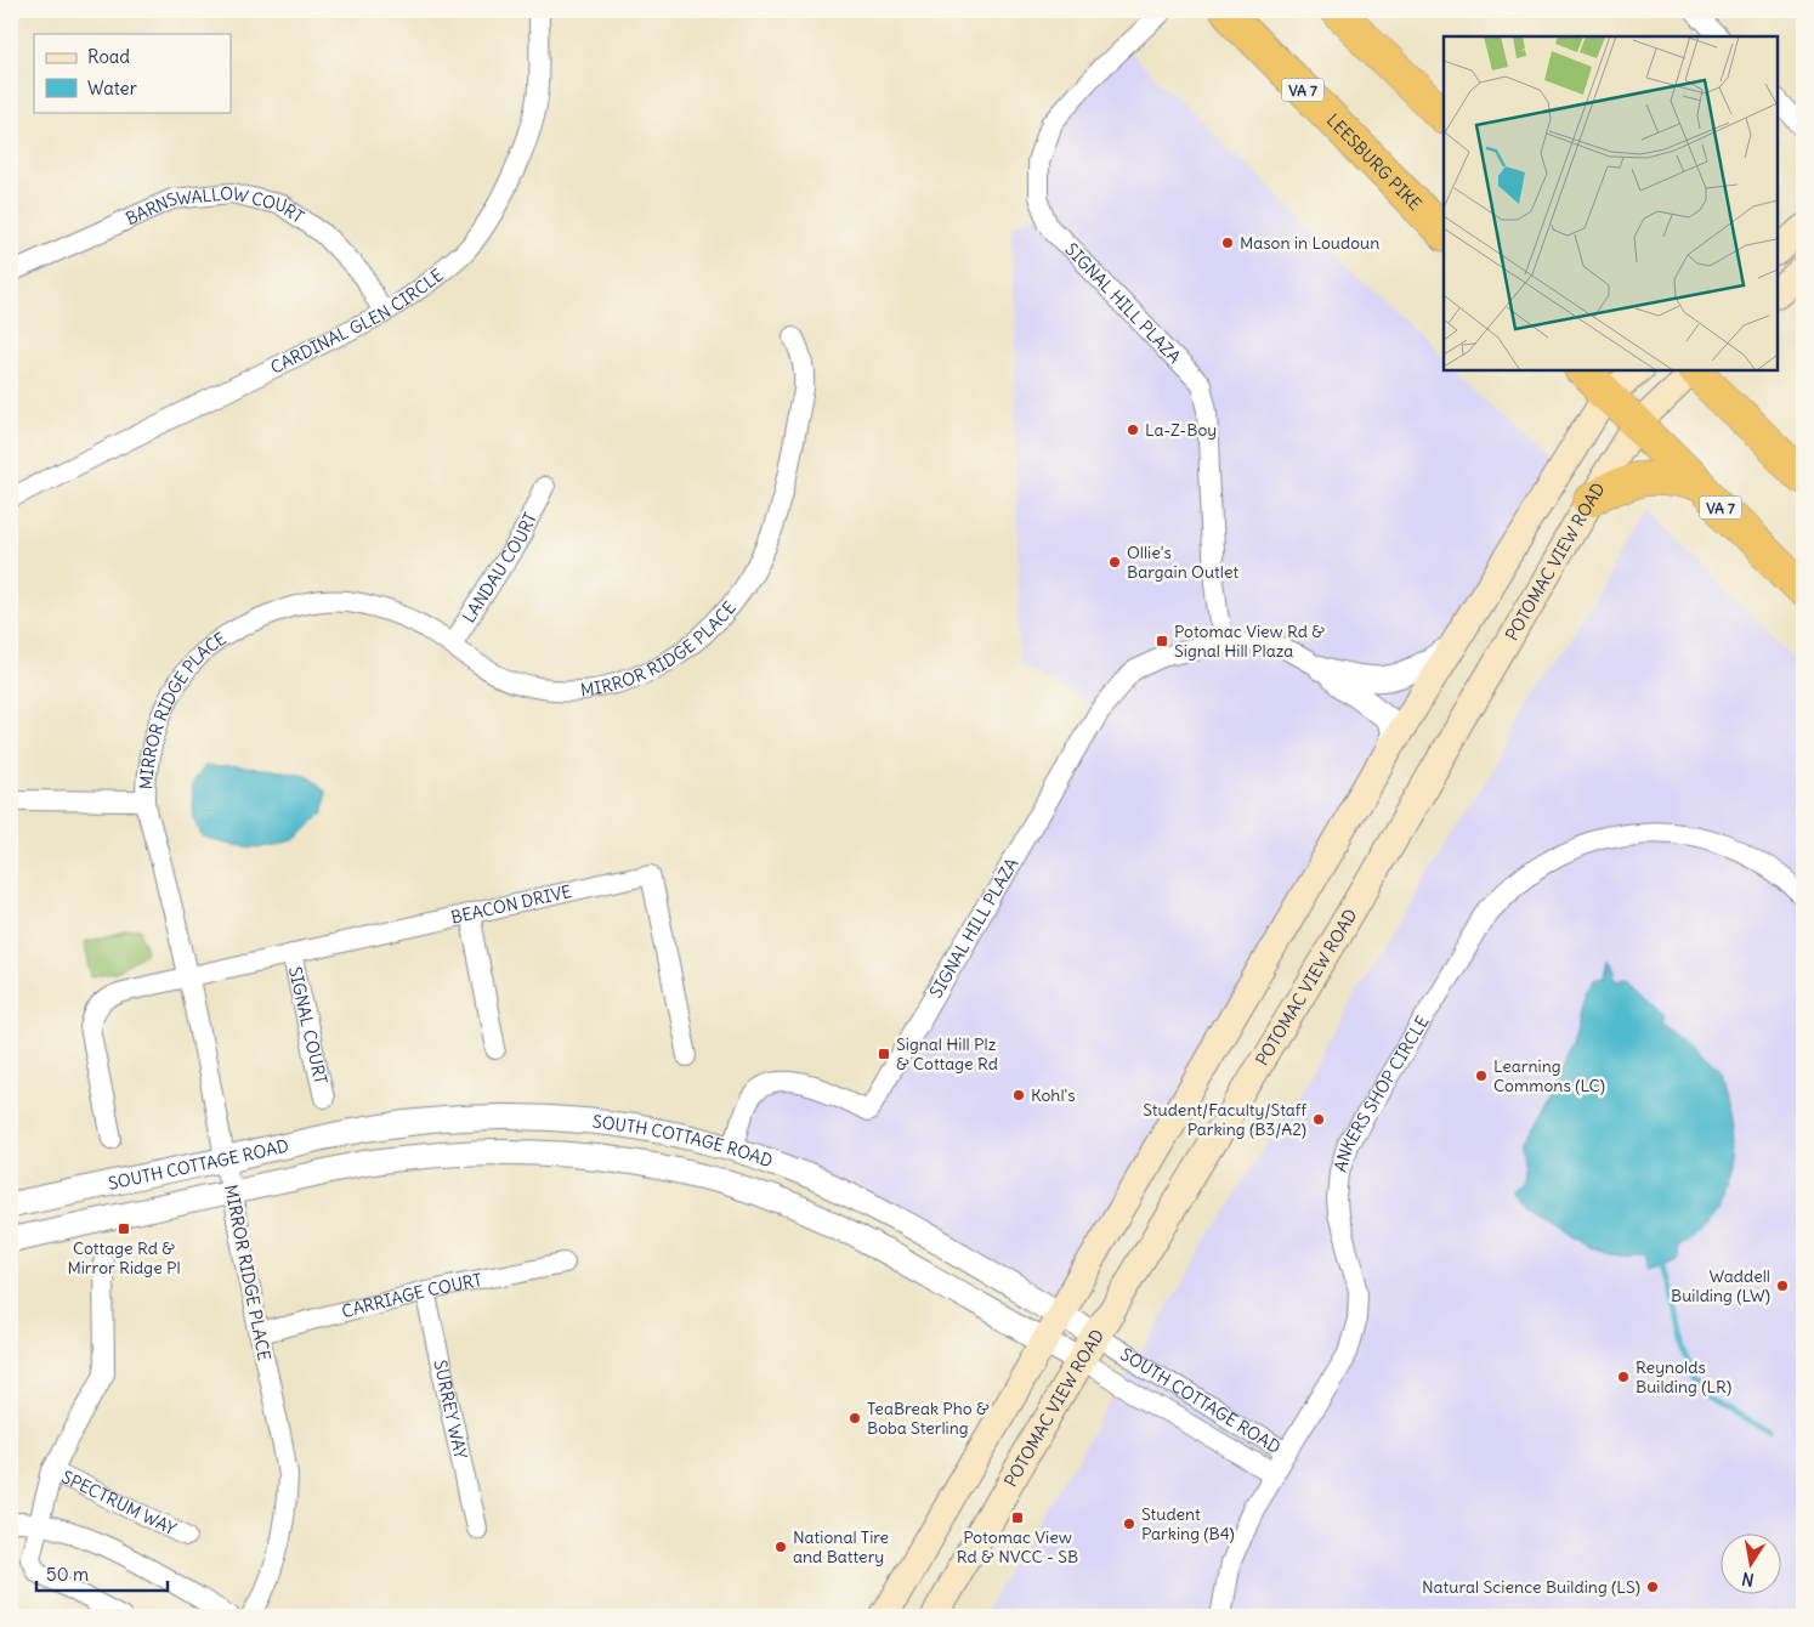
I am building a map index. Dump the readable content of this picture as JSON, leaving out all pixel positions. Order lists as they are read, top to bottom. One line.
{"streets":{"highway":["VA 7","LEESBURG PIKE"],"main road":["POTOMAC VIEW ROAD"],"street":["BARNSWALLOW COURT","SIGNAL HILL PLAZA","CARDINAL GLEN CIRCLE","LANDAU COURT","MIRROR RIDGE PLACE","BEACON DRIVE","SIGNAL COURT","ANKERS SHOP CIRCLE","SOUTH COTTAGE ROAD","CARRIAGE COURT","SURREY WAY","SPECTRUM WAY"]},"crossings":[["VA 7","POTOMAC VIEW ROAD"],["BARNSWALLOW COURT","CARDINAL GLEN CIRCLE"],["SIGNAL HILL PLAZA","SOUTH COTTAGE ROAD"],["POTOMAC VIEW ROAD","SOUTH COTTAGE ROAD"],["LANDAU COURT","MIRROR RIDGE PLACE"],["MIRROR RIDGE PLACE","BEACON DRIVE"],["MIRROR RIDGE PLACE","SOUTH COTTAGE ROAD"],["MIRROR RIDGE PLACE","CARRIAGE COURT"],["BEACON DRIVE","SIGNAL COURT"],["ANKERS SHOP CIRCLE","SOUTH COTTAGE ROAD"],["CARRIAGE COURT","SURREY WAY"]],"places":{"other":["Mason in Loudoun","La-Z-Boy","Ollie's Bargain Outlet","Learning Commons (LC)","Kohl's","Student/Faculty/Staff Parking (B3/A2)","Waddell Building (LW)","Reynolds Building (LR)","TeaBreak Pho & Boba Sterling","Student Parking (B4)","National Tire and Battery","Natural Science Building (LS)"],"transit":["Potomac View Rd & Signal Hill Plaza","Signal Hill Plz & Cottage Rd","Cottage Rd & Mirror Ridge Pl","Potomac View Rd & NVCC - SB"]},"legend":["Road","Water"],"scale_bar":"50 m","north":"bottom"}
